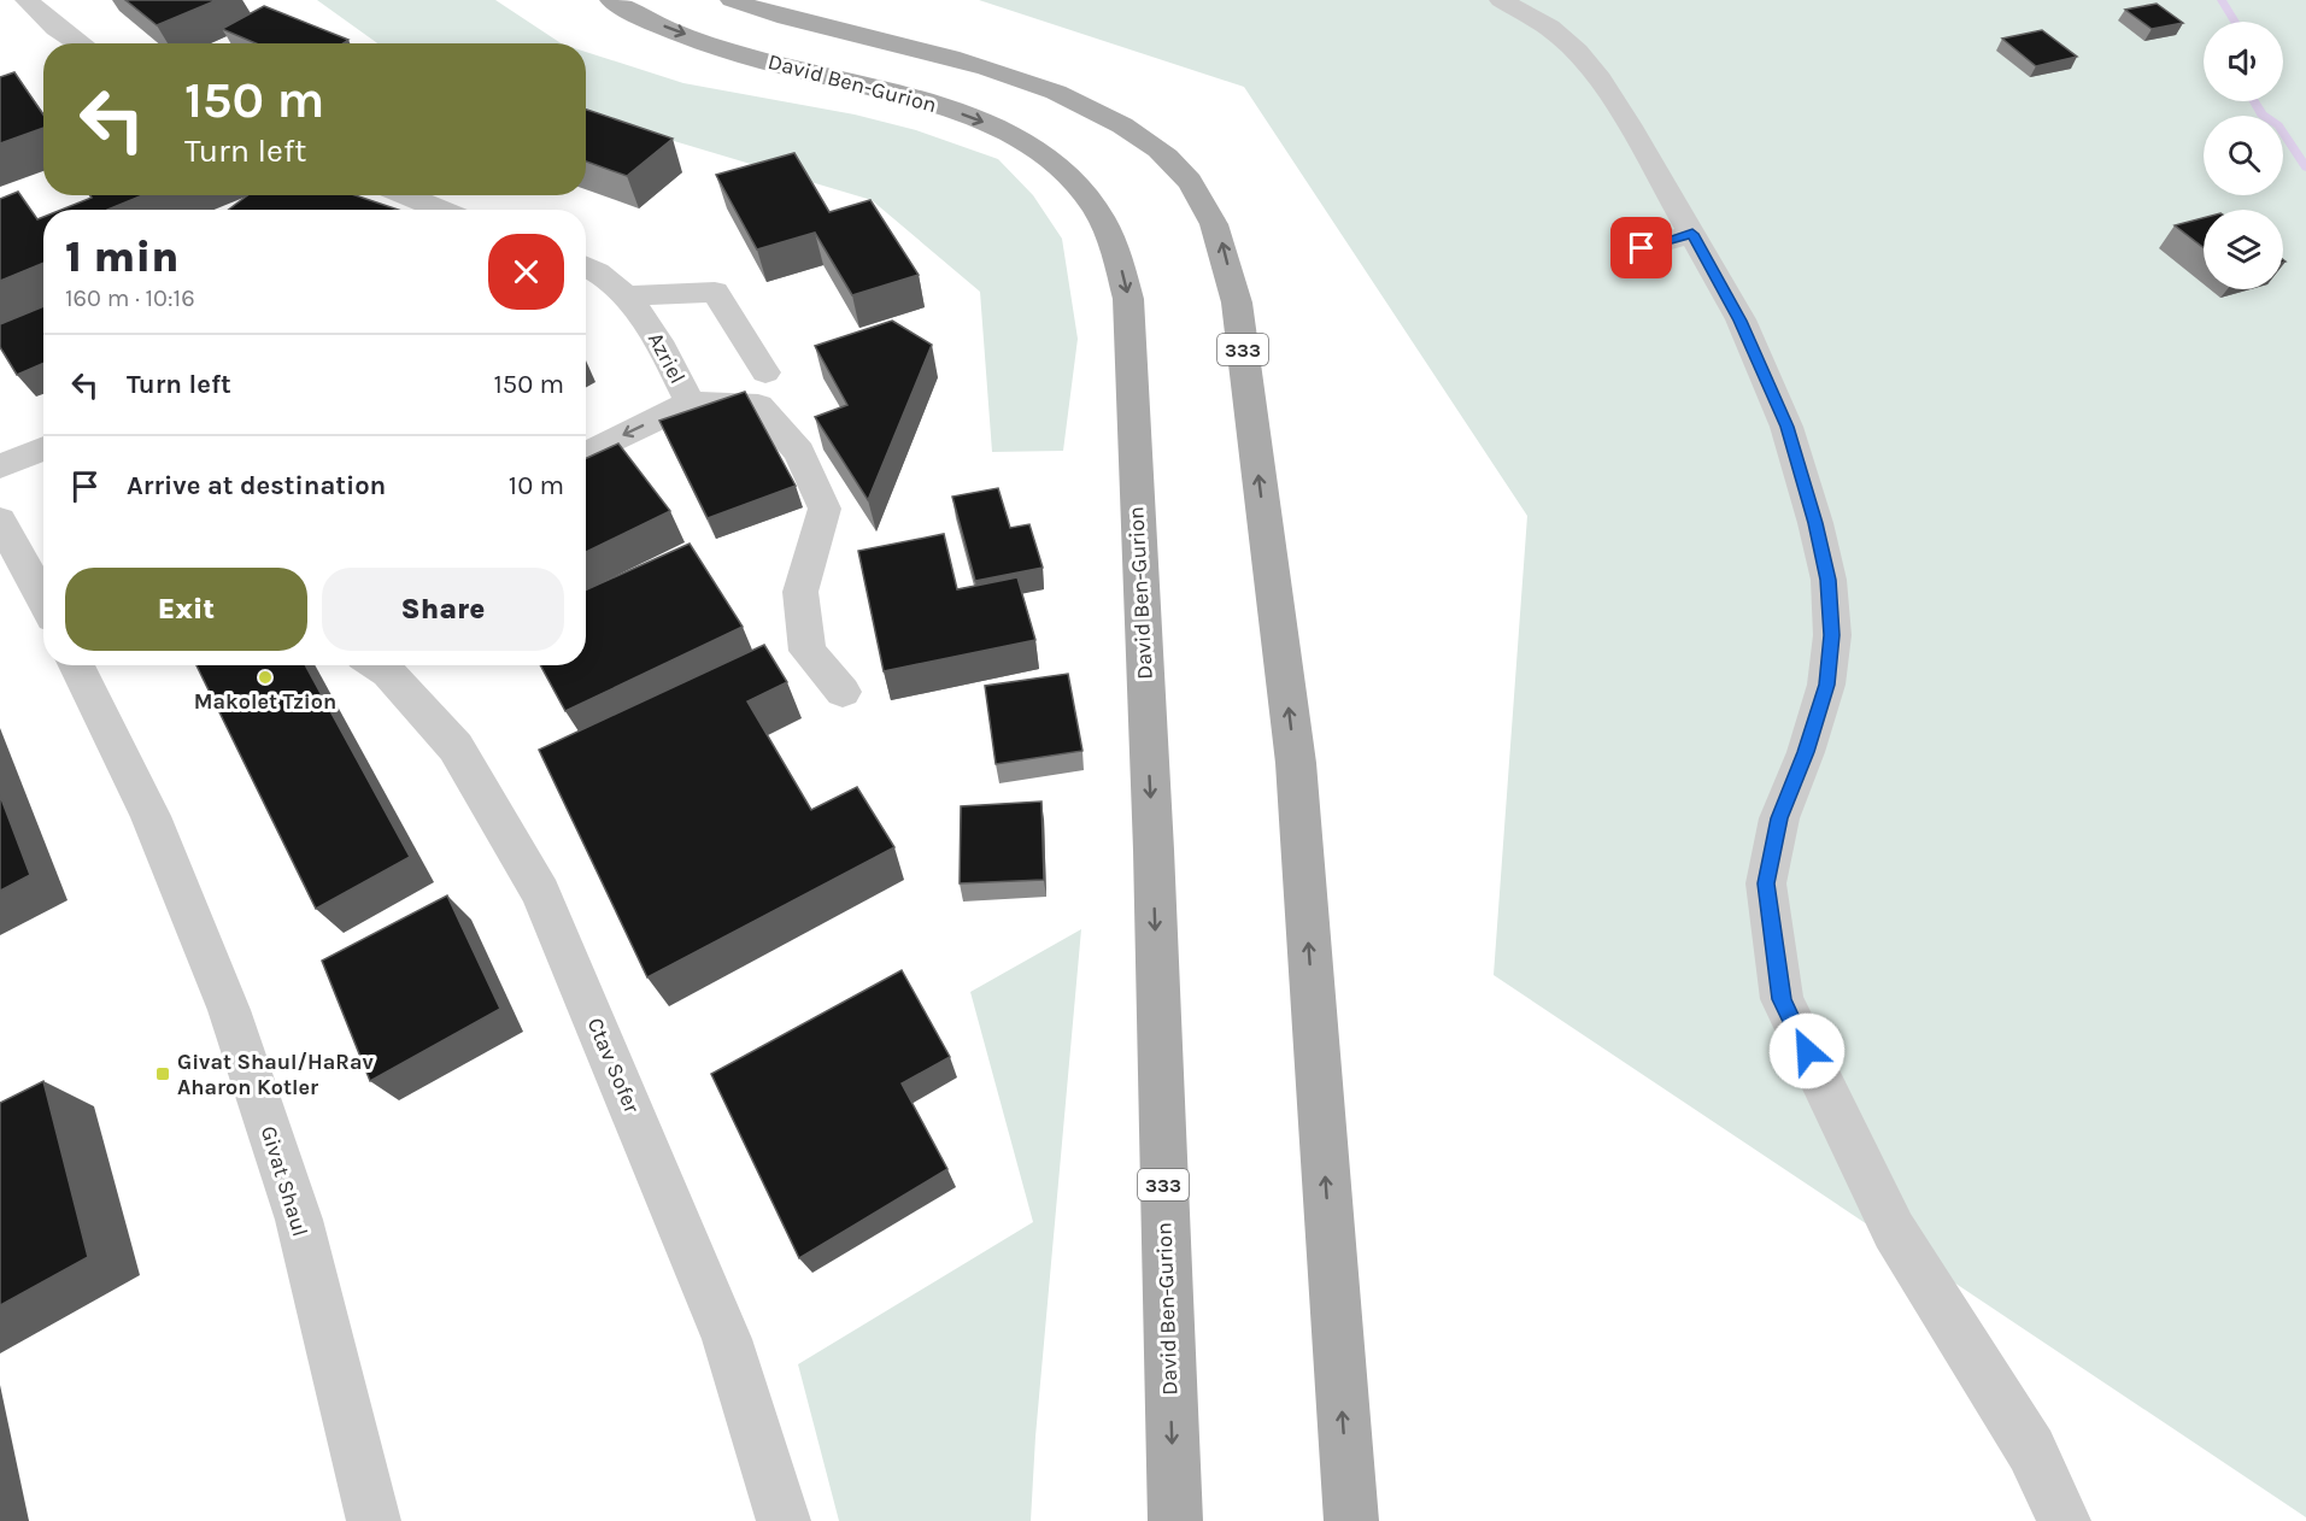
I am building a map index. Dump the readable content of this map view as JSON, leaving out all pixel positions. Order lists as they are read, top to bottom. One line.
{"streets":{"main road":["David Ben-Gurion","333"],"street":["Azriel","Ctav Sofer","Givat Shaul"]},"one_way":["David Ben-Gurion","Azriel"],"places":{"other":["Makolet Tzion"],"transit":["Givat Shaul/HaRav Aharon Kotler"]},"page":{"turn":["150 m","Turn left"],"heading":["1 min","160 m · 10:16"],"list":[{"name":"Turn left","value":"150 m"},{"name":"Arrive at destination","value":"10 m"}],"buttons":["Exit","Share"]}}
